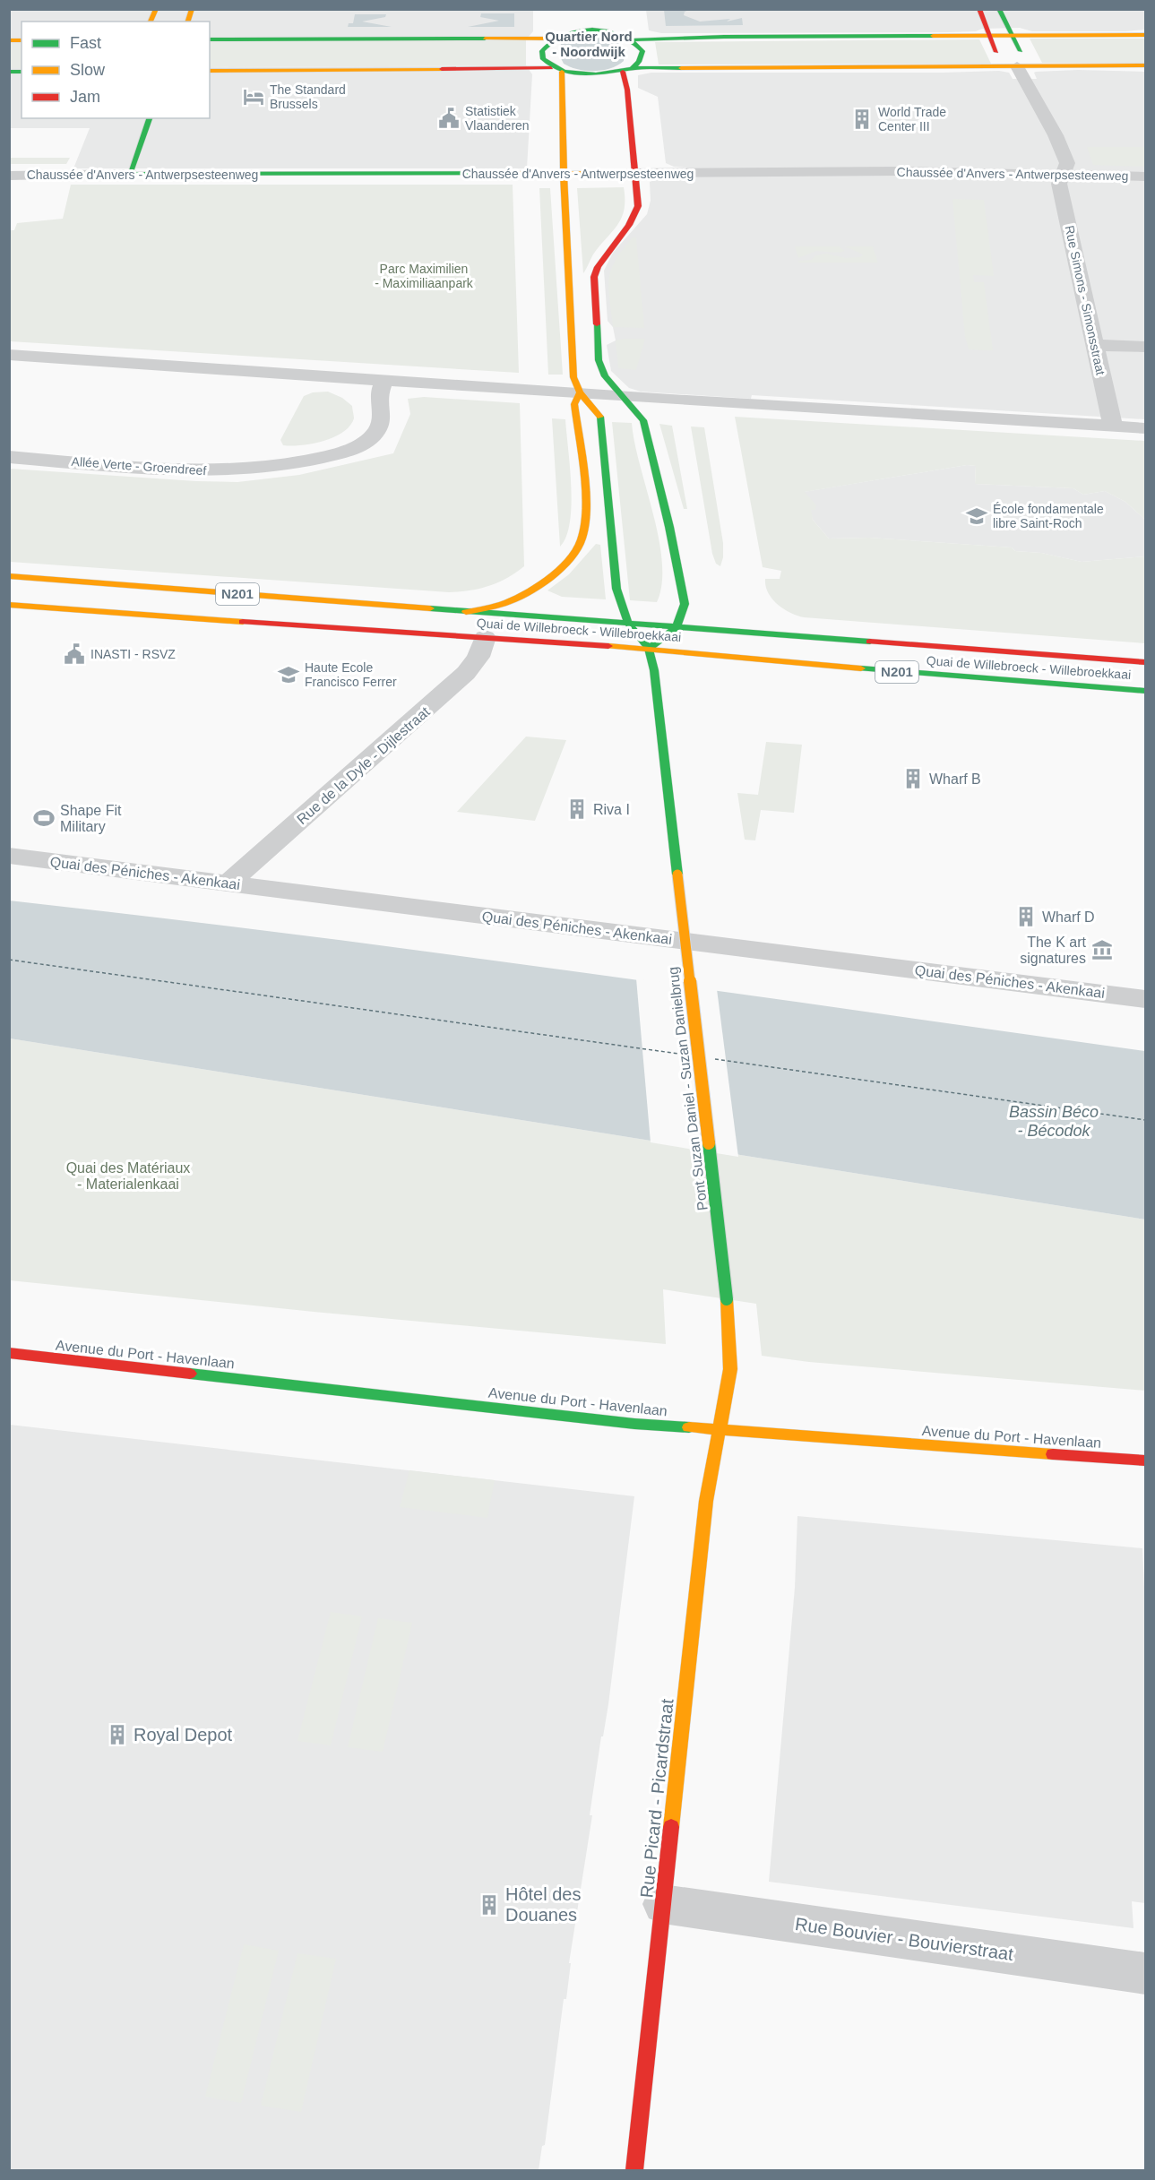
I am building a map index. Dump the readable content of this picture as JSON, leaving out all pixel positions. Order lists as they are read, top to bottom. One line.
{"streets":{"street":["Chaussée d'Anvers - Antwerpsesteenweg","Rue Simons - Simonsstraat","Allée Verte - Groendreef","N201","Quai de Willebroeck - Willebroekkaai","Rue de la Dyle - Dijlestraat","Quai des Péniches - Akenkaai","Pont Suzan Daniel - Suzan Danielbrug","Avenue du Port - Havenlaan","Rue Picard - Picardstraat","Rue Bouvier - Bouvierstraat"]},"crossings":[["Chaussée d'Anvers - Antwerpsesteenweg","Rue Simons - Simonsstraat"],["Quai de Willebroeck - Willebroekkaai","Rue de la Dyle - Dijlestraat"],["Quai de Willebroeck - Willebroekkaai","Pont Suzan Daniel - Suzan Danielbrug"],["Rue de la Dyle - Dijlestraat","Quai des Péniches - Akenkaai"],["Pont Suzan Daniel - Suzan Danielbrug","Avenue du Port - Havenlaan"],["Pont Suzan Daniel - Suzan Danielbrug","Rue Picard - Picardstraat"],["Avenue du Port - Havenlaan","Rue Picard - Picardstraat"],["Rue Picard - Picardstraat","Rue Bouvier - Bouvierstraat"]],"districts":["Quartier Nord - Noordwijk"],"water":["Bassin Béco - Bécodok"],"parks":["Parc Maximilien - Maximiliaanpark","Quai des Matériaux - Materialenkaai"],"places":{"hotel":["The Standard Brussels"],"public building":["Statistiek Vlaanderen","INASTI - RSVZ"],"building":["World Trade Center III","Wharf B","Riva I","Wharf D","Royal Depot","Hôtel des Douanes"],"school or university":["École fondamentale libre Saint-Roch","Haute Ecole Francisco Ferrer"],"sports":["Shape Fit Military"],"museum":["The K art signatures"]},"legend":["Fast","Slow","Jam"]}
